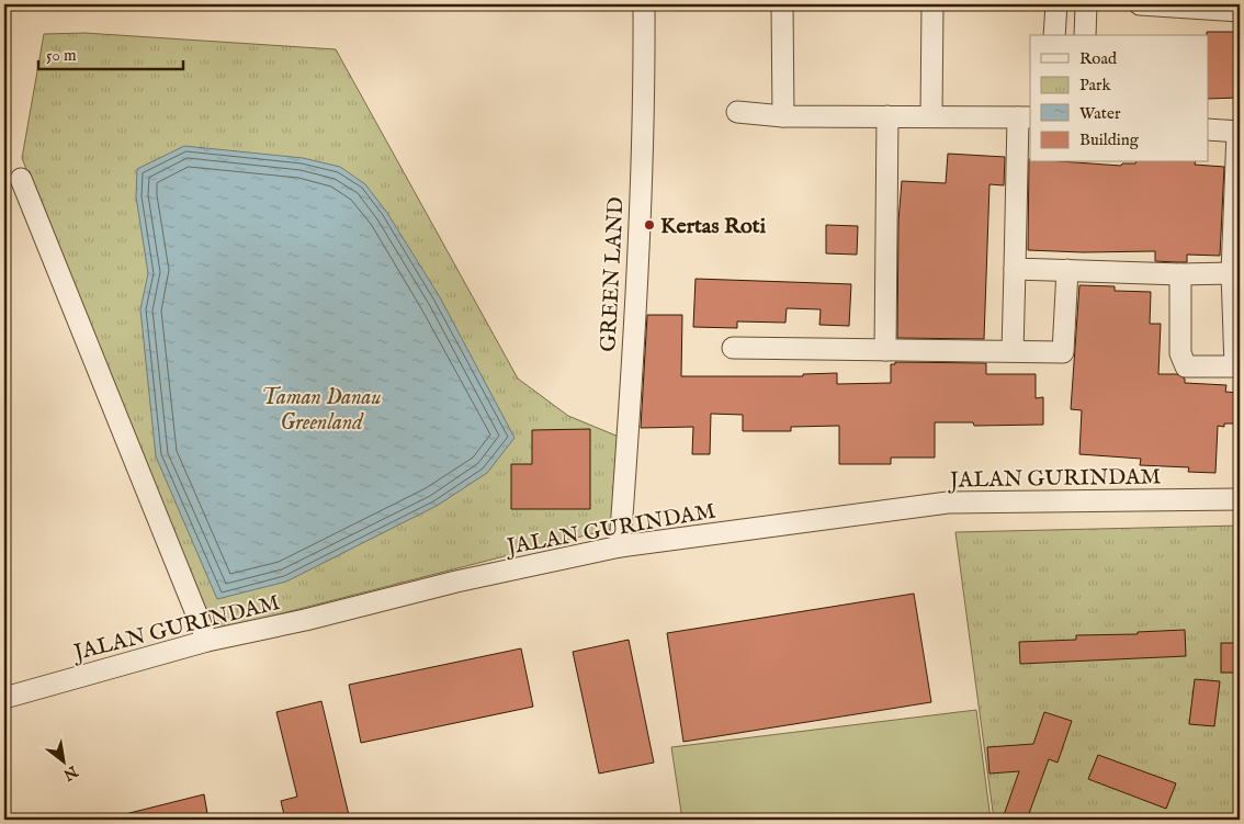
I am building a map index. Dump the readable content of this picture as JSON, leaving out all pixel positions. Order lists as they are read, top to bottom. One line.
{"streets":{"street":["GREEN LAND","JALAN GURINDAM"]},"crossings":[["GREEN LAND","JALAN GURINDAM"]],"parks":["Taman Danau Greenland"],"places":["Kertas Roti"],"legend":["Road","Park","Water","Building"],"scale_bar":"50 m","north":"bottom right"}
